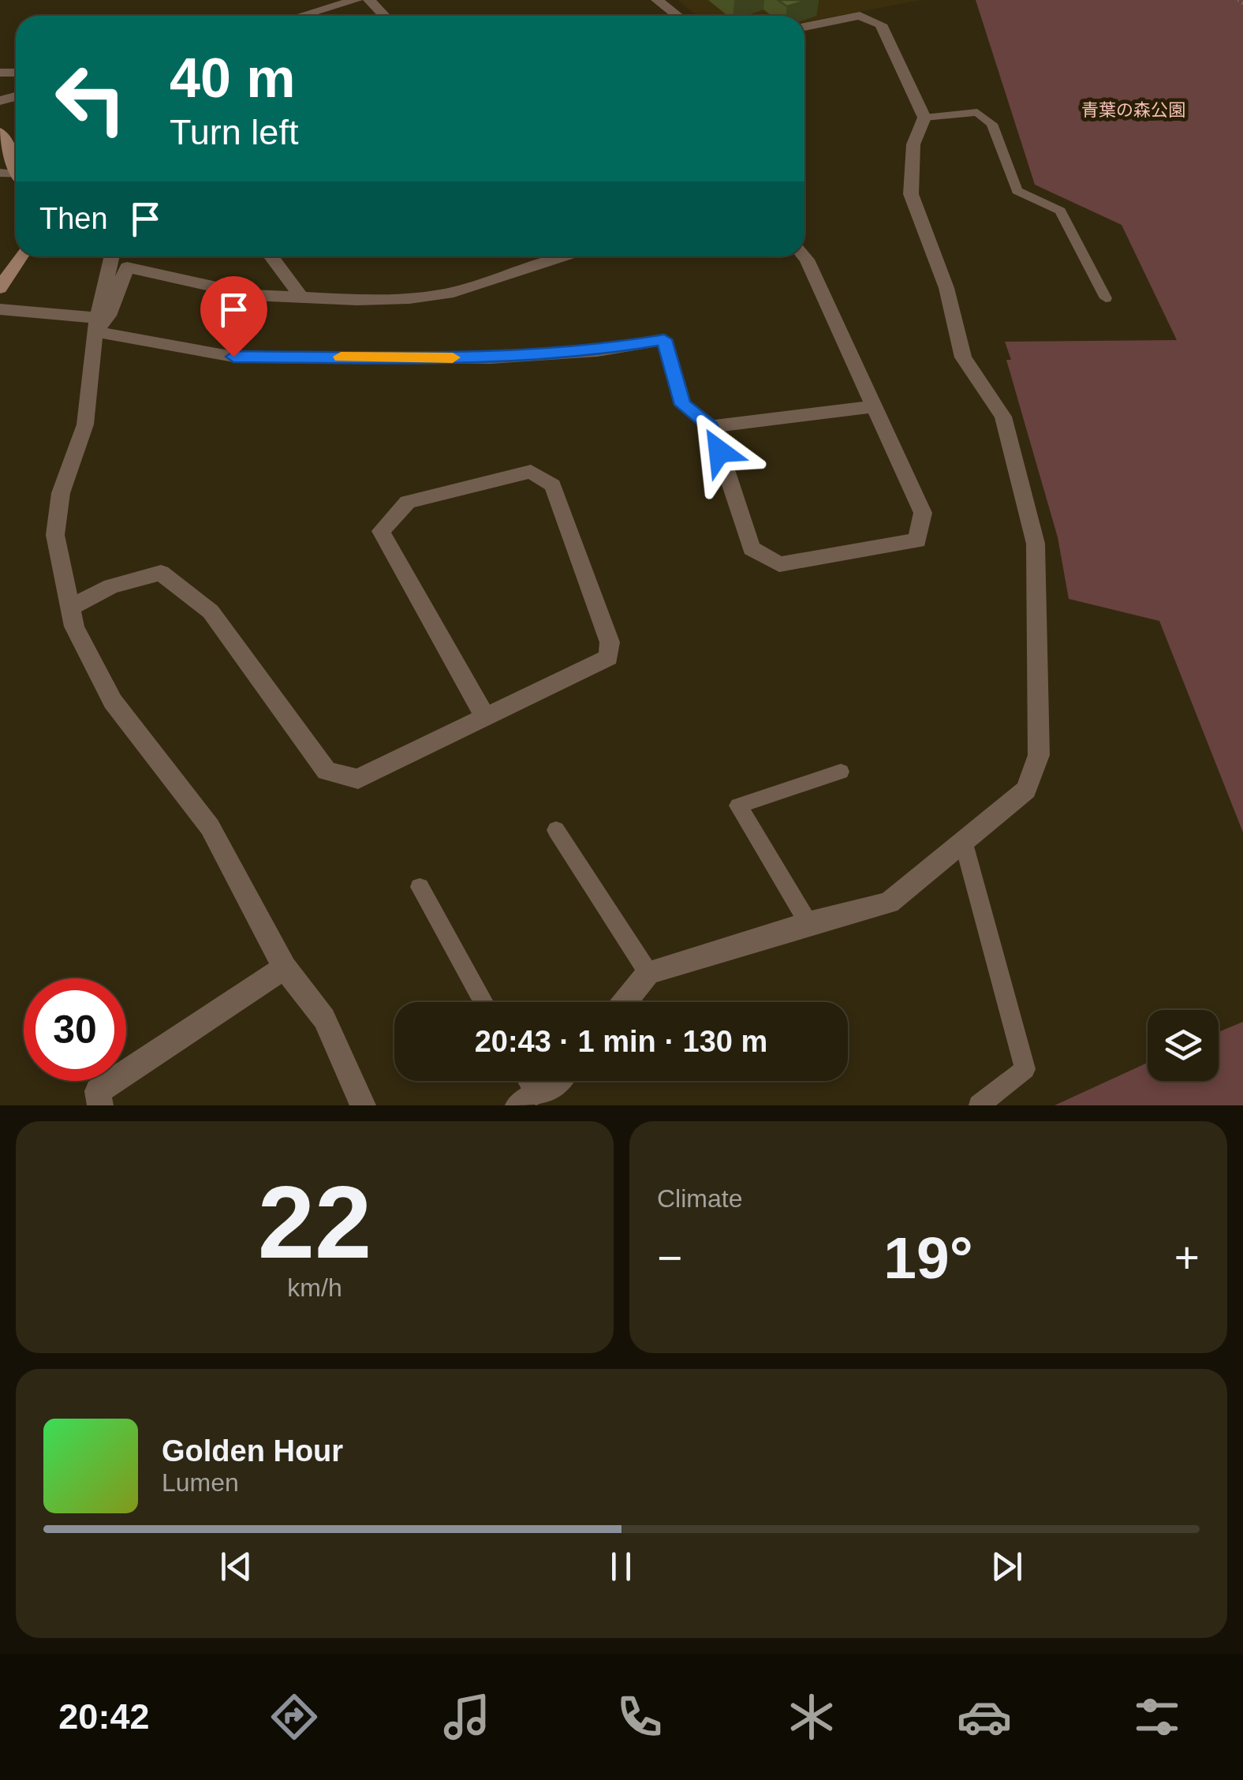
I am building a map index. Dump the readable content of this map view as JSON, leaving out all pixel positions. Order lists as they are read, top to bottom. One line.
{"parks":["青葉の森公園"],"page":{"turn":["40 m","Turn left"],"then":"Then","limit":"30","trip":"20:43 · 1 min · 130 m","tile":[["22","km/h"],"Climate"],"heat":["−","19°","+"],"song":["Golden Hour","Lumen"],"tabs":"20:42"}}
